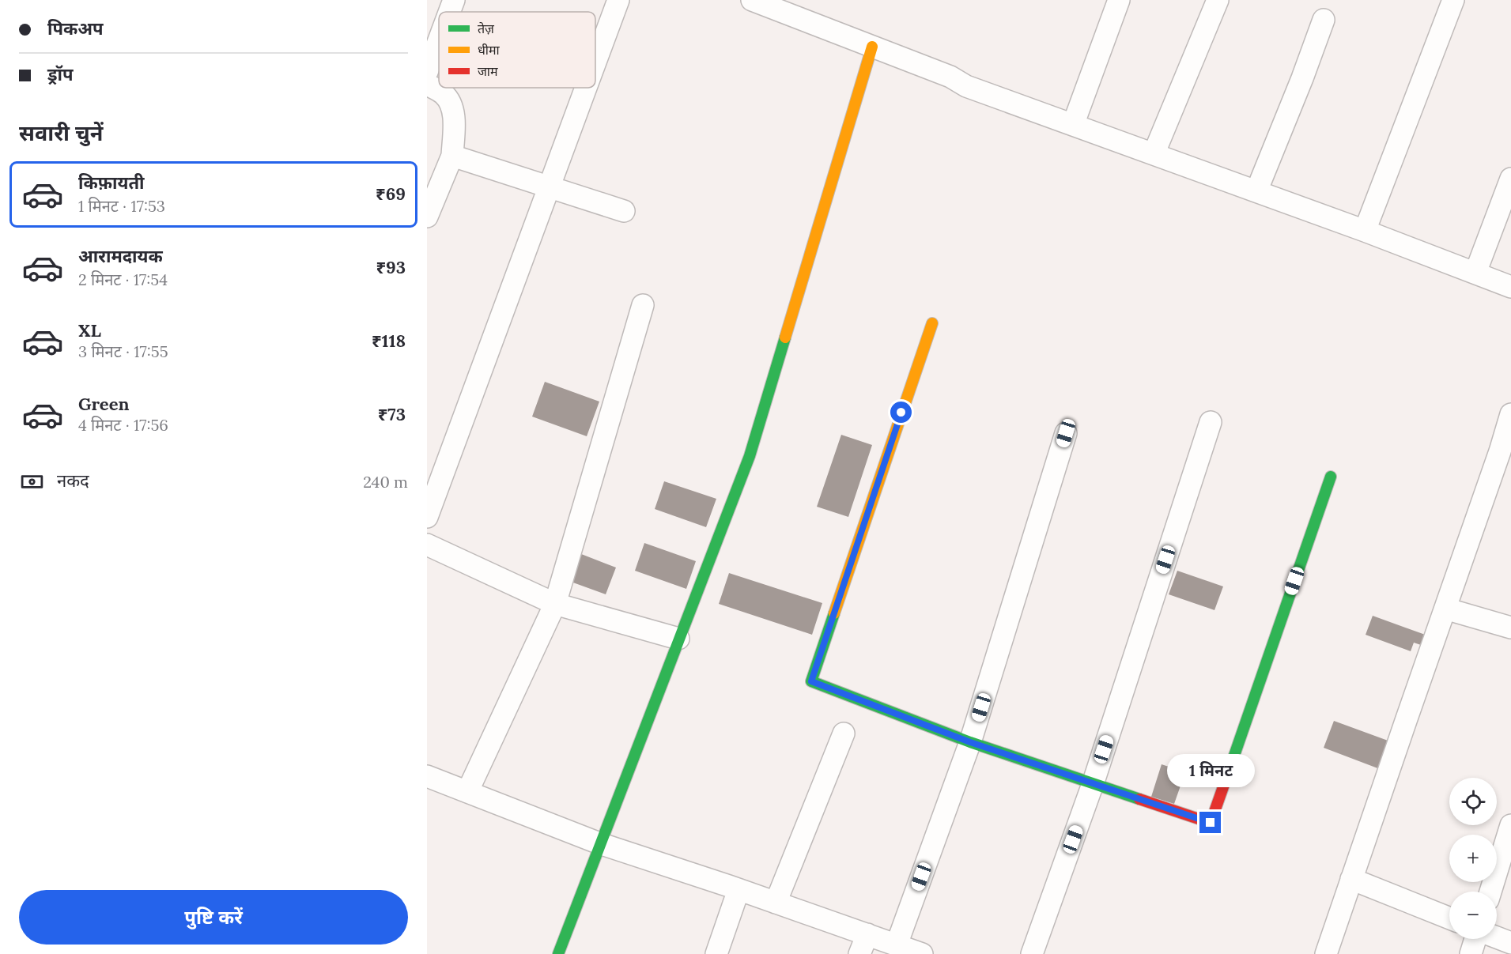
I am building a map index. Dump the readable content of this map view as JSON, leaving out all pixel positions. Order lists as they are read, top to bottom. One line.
{"legend":["तेज़","धीमा","जाम"],"page":{"banner":["पिकअप","ड्रॉप"],"heading":"सवारी चुनें","list":[{"name":"किफ़ायती","note":"1 मिनट · 17:53","value":"₹69"},{"name":"आरामदायक","note":"2 मिनट · 17:54","value":"₹93"},{"name":"XL","note":"3 मिनट · 17:55","value":"₹118"},{"name":"Green","note":"4 मिनट · 17:56","value":"₹73"}],"pay":["नकद","240 m"],"bubble":"1 मिनट","map_buttons":["+","−"],"buttons":"पुष्टि करें"}}
